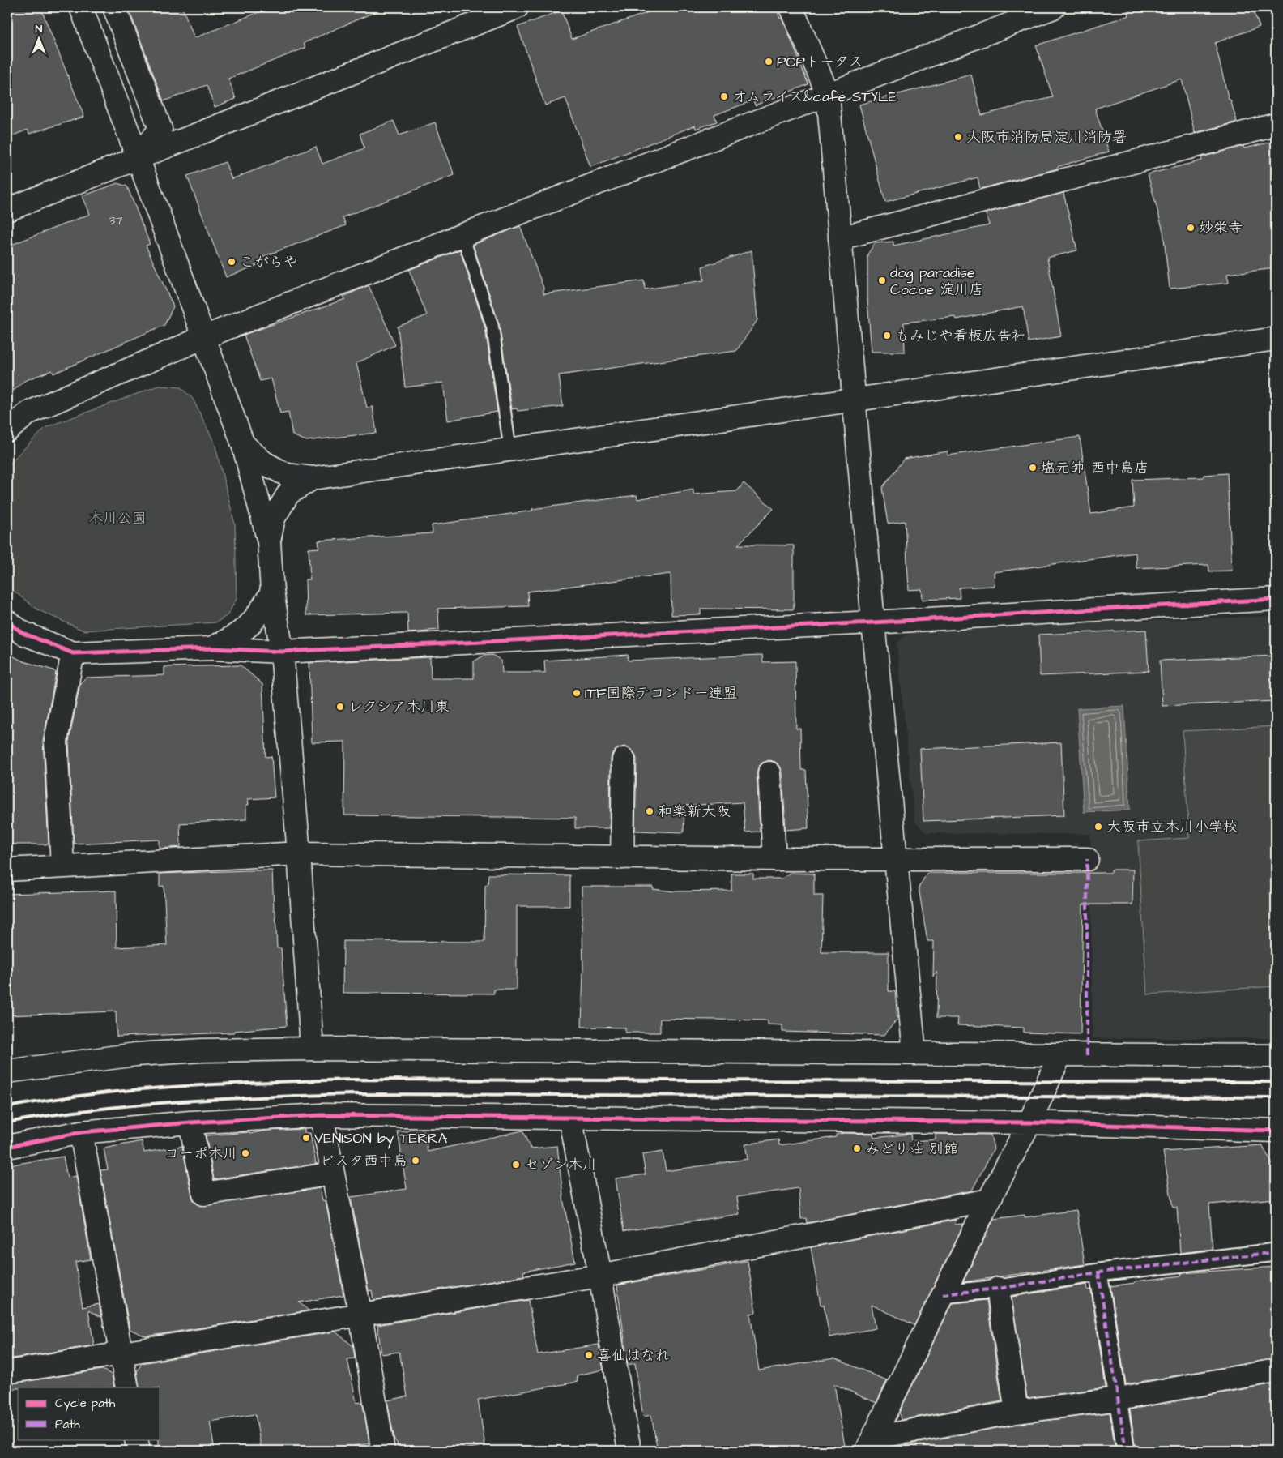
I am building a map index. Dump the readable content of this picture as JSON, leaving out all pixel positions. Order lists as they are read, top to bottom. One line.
{"parks":["木川公園"],"places":["POPトータス","オムライス&cafe STYLE","大阪市消防局淀川消防署","妙栄寺","こがらや","dog paradise Cocoe 淀川店","もみじや看板広告社","塩元帥 西中島店","ITF国際テコンドー連盟","レクシア木川東","和楽新大阪","大阪市立木川小学校","VENISON by TERRA","みどり荘 別館","コーポ木川","ビスタ西中島","セゾン木川","喜仙はなれ"],"house_numbers":["37"],"legend":["Cycle path","Path"],"north":"top"}
